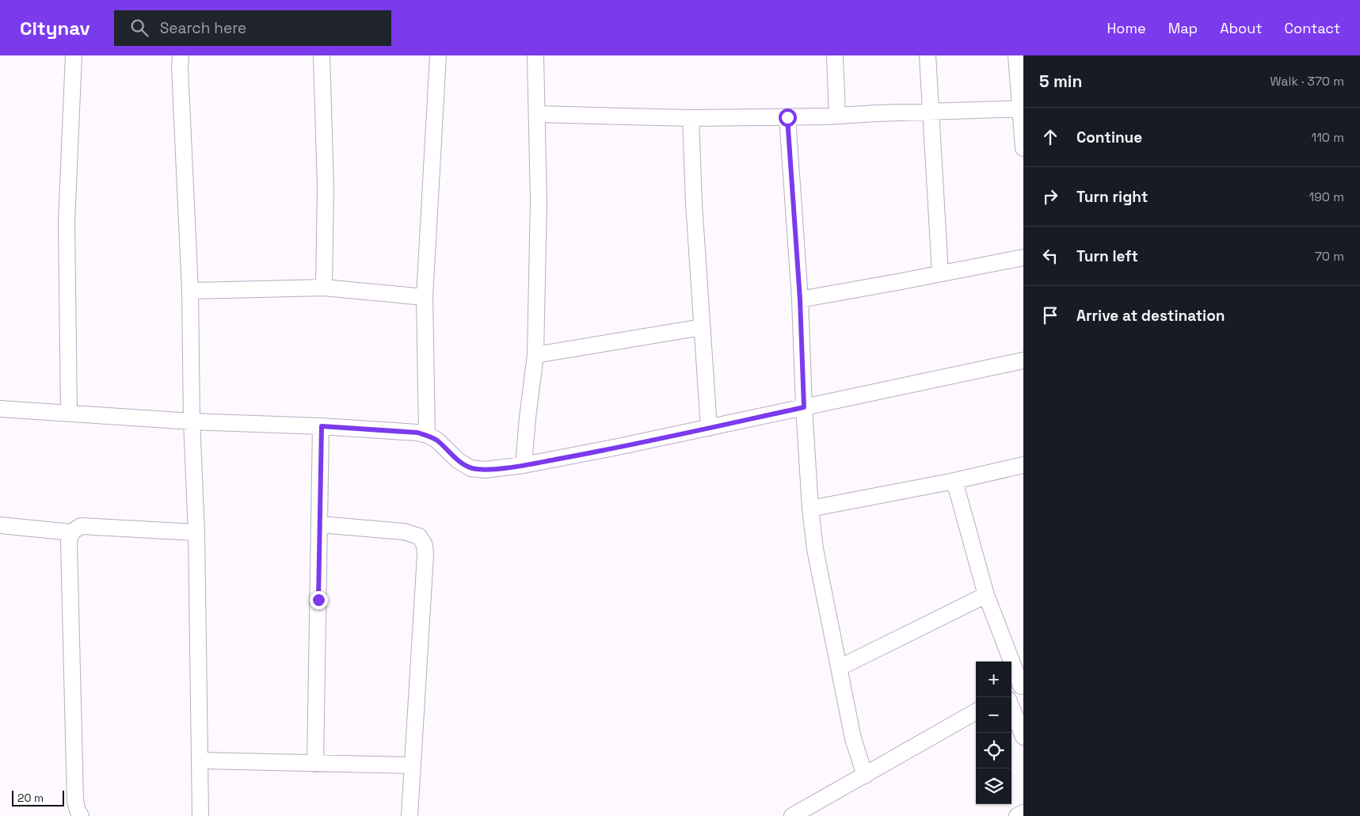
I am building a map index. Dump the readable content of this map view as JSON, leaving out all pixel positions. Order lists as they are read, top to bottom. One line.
{"scale_bar":"20 m","page":{"header":"Citynav","search":"Search here","nav":["Home","Map","About","Contact"],"heading":["5 min","Walk · 370 m"],"list":[["Continue","110 m"],["Turn right","190 m"],["Turn left","70 m"],"Arrive at destination"],"map_buttons":["+","−"],"scale":"20 m"}}
